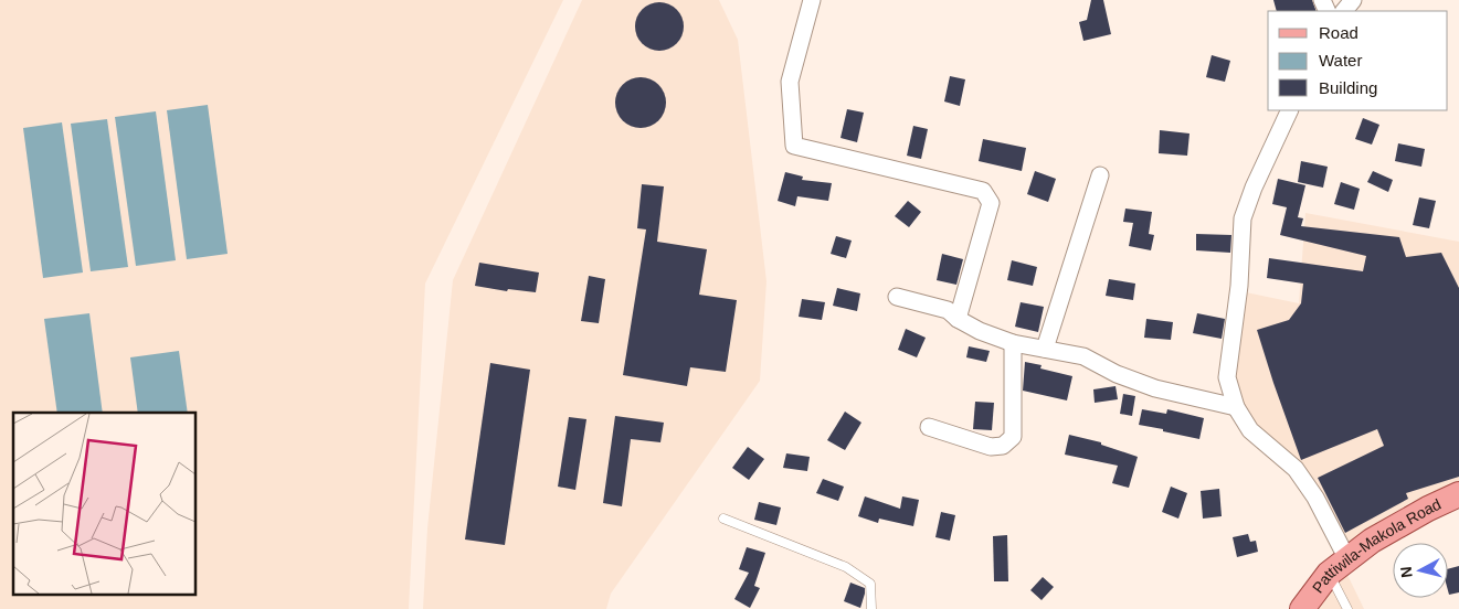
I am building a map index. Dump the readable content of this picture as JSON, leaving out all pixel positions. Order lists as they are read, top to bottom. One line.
{"streets":{"main road":["Pattiwila-Makola Road"]},"legend":["Road","Water","Building"],"north":"left"}
